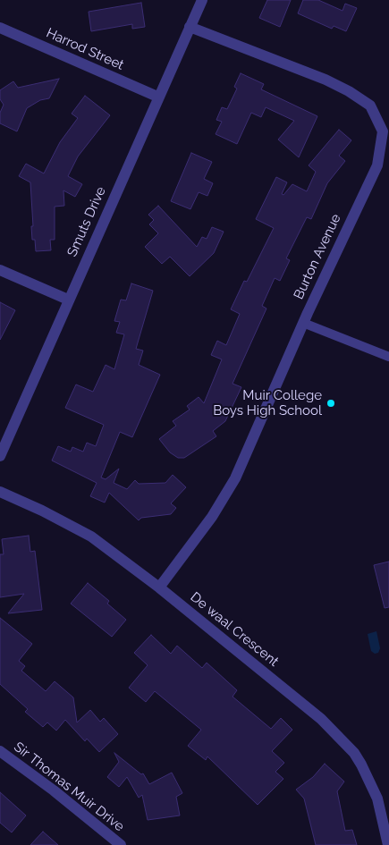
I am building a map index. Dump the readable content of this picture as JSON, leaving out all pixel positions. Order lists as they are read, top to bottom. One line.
{"streets":{"street":["Harrod Street","Smuts Drive","Burton Avenue","De waal Crescent","Sir Thomas Muir Drive"]},"crossings":[["Harrod Street","Smuts Drive"],["Smuts Drive","Burton Avenue"],["Burton Avenue","De waal Crescent"]],"places":["Muir College Boys High School"]}
